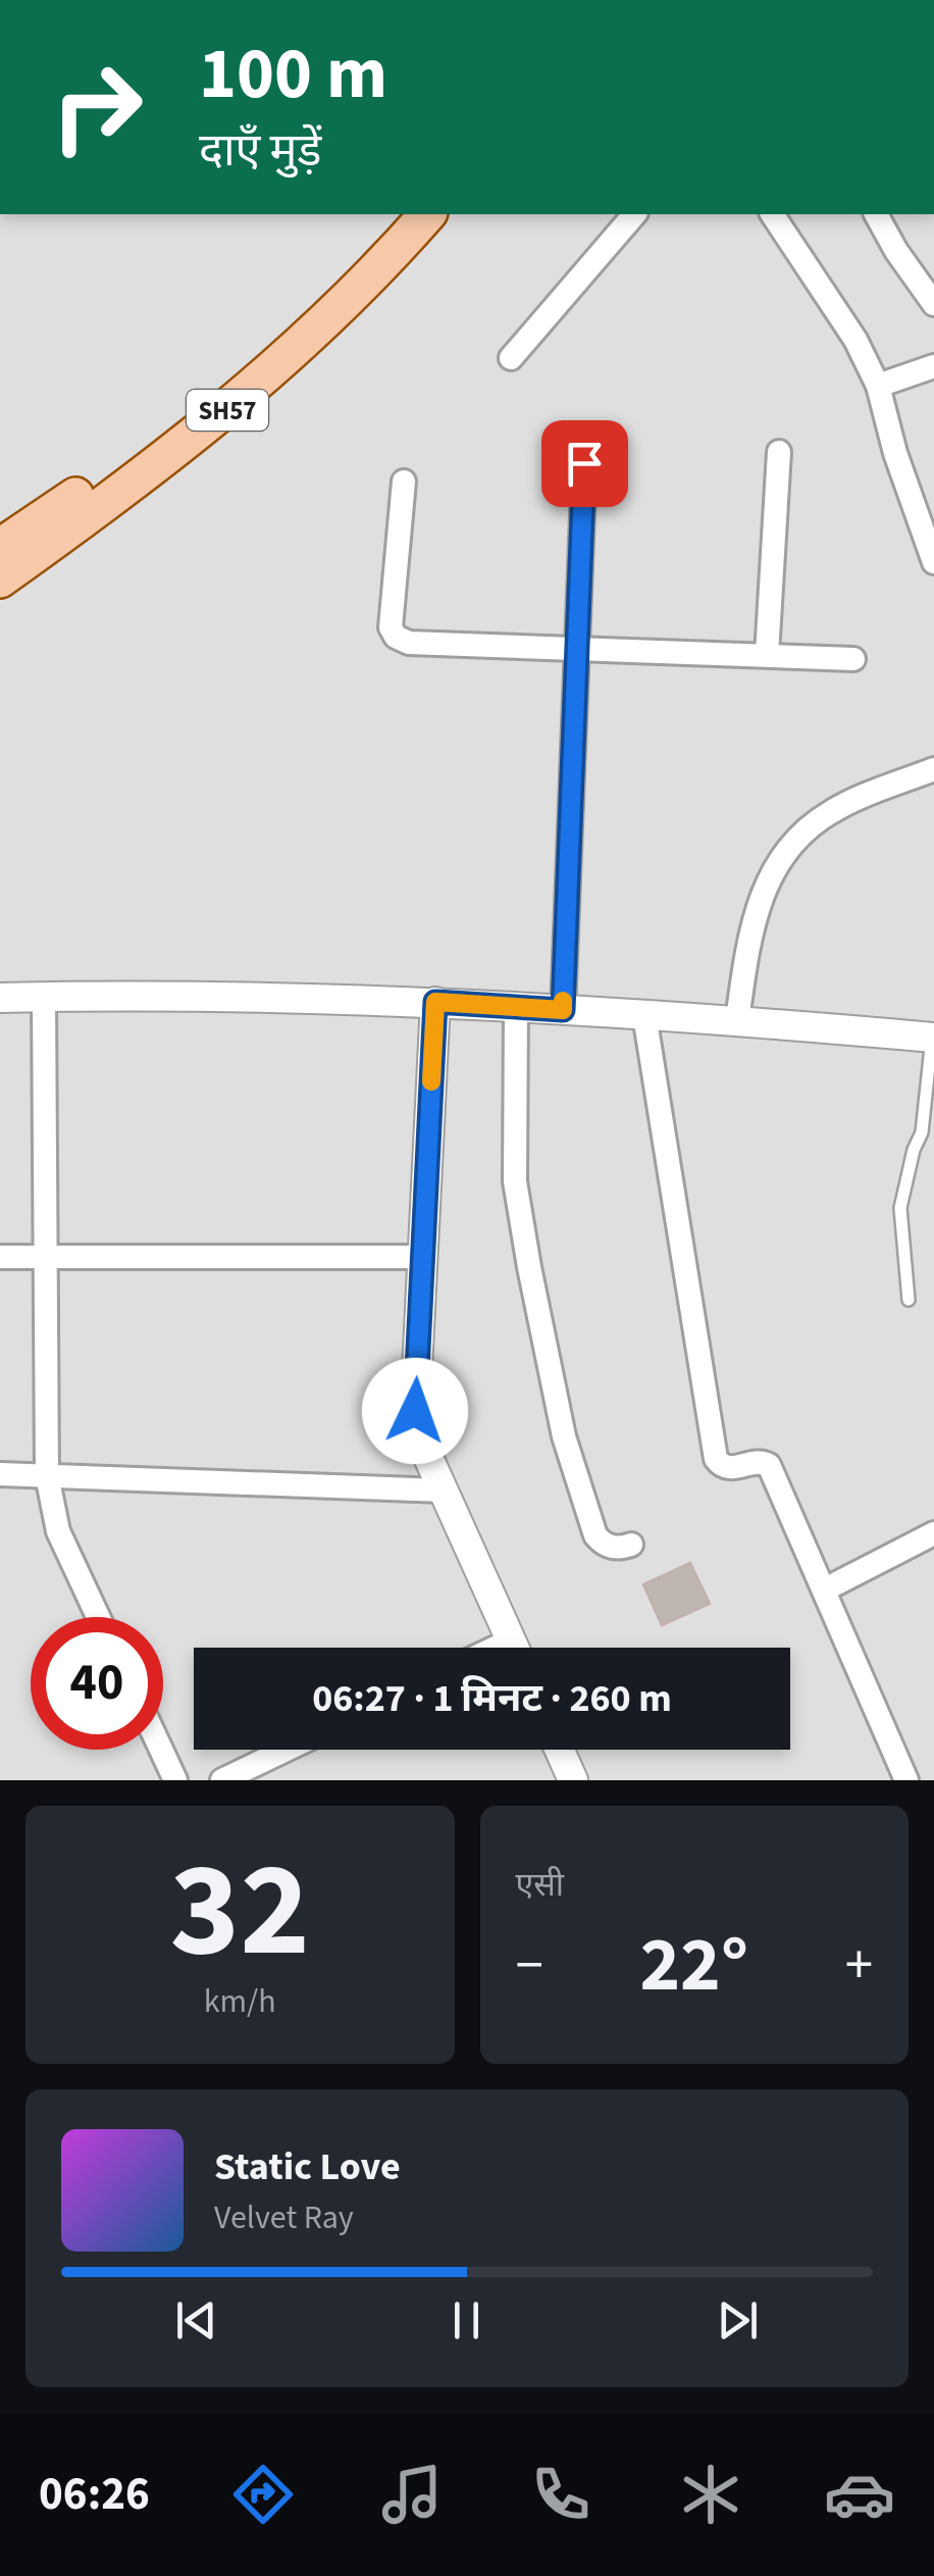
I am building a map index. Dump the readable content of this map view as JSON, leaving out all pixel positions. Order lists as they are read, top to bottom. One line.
{"streets":{"main road":["SH57"]},"page":{"turn":["100 m","दाएँ मुड़ें"],"limit":"40","trip":"06:27 · 1 मिनट · 260 m","tile":[["32","km/h"],"एसी"],"heat":["−","22°","+"],"song":["Static Love","Velvet Ray"],"tabs":"06:26"}}
